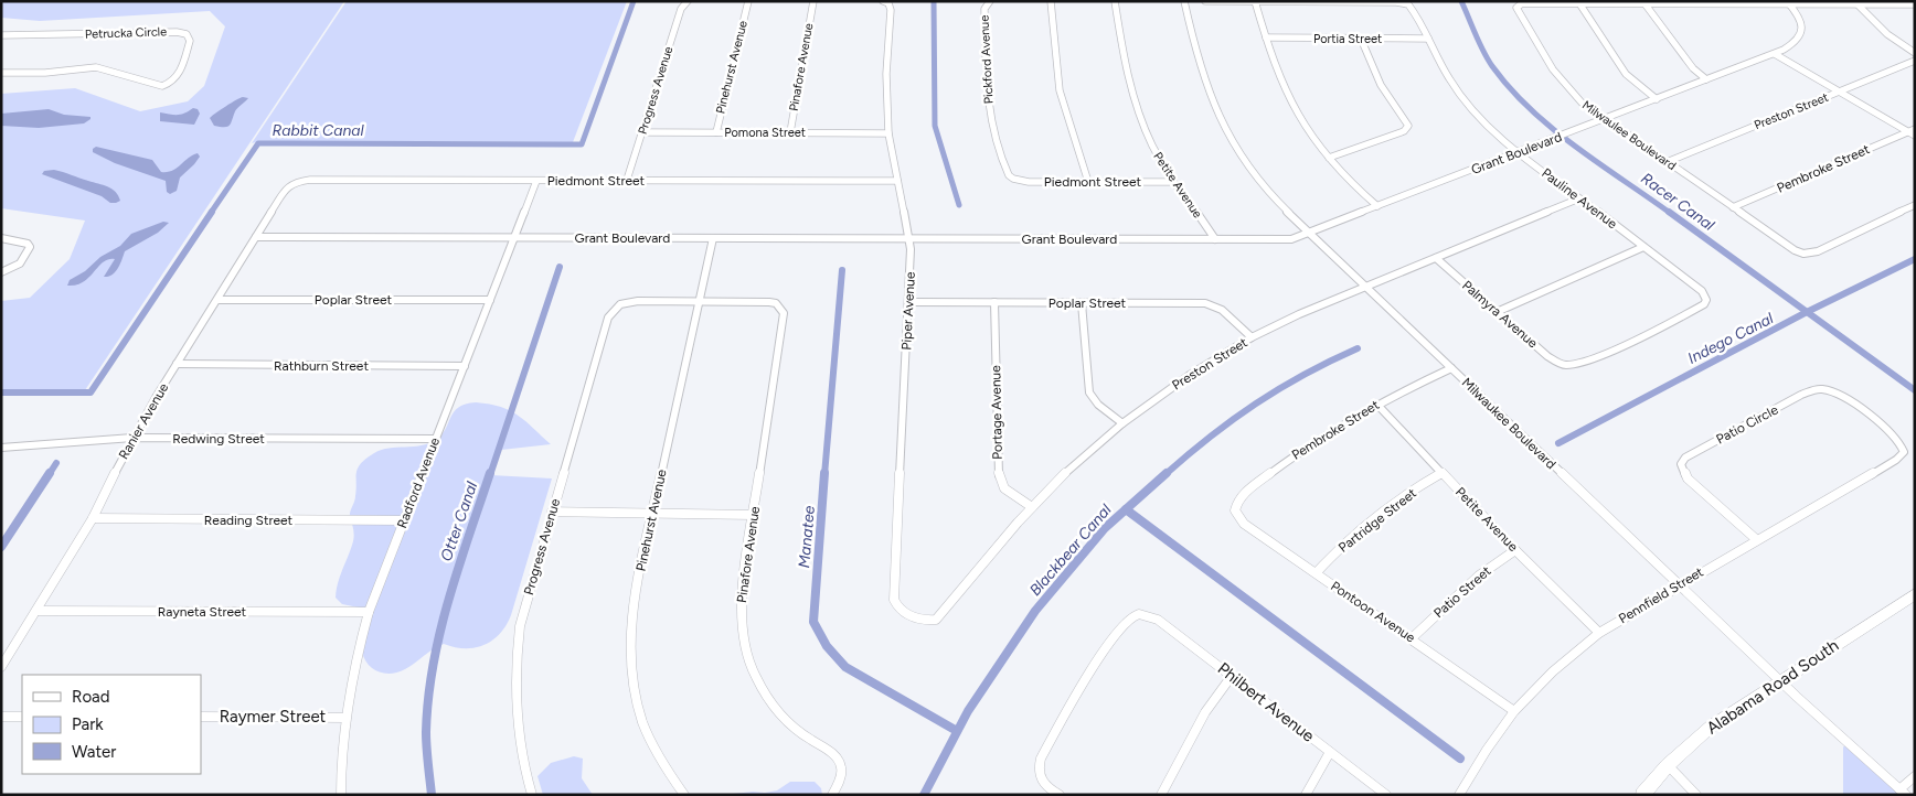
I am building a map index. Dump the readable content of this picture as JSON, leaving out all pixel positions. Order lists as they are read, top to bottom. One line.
{"streets":{"street":["Petrucka Circle","Portia Street","Pickford Avenue","Pinehurst Avenue","Pinafore Avenue","Progress Avenue","Preston Street","Pomona Street","Milwaulee Boulevard","Grant Boulevard","Pembroke Street","Piedmont Street","Petite Avenue","Pauline Avenue","Poplar Street","Piper Avenue","Palmyra Avenue","Rathburn Street","Portage Avenue","Ranier Avenue","Milwaukee Boulevard","Patio Circle","Redwing Street","Radford Avenue","Reading Street","Partridge Street","Patio Street","Pennfield Street","Rayneta Street","Pontoon Avenue","Alabama Road South","Philbert Avenue","Raymer Street"]},"crossings":[["Portia Street","Pauline Avenue"],["Pickford Avenue","Piedmont Street"],["Pinehurst Avenue","Pinafore Avenue"],["Pinehurst Avenue","Progress Avenue"],["Pinehurst Avenue","Pomona Street"],["Pinehurst Avenue","Grant Boulevard"],["Pinafore Avenue","Progress Avenue"],["Pinafore Avenue","Pomona Street"],["Progress Avenue","Pomona Street"],["Progress Avenue","Piedmont Street"],["Preston Street","Milwaulee Boulevard"],["Preston Street","Pauline Avenue"],["Preston Street","Poplar Street"],["Preston Street","Piper Avenue"],["Preston Street","Palmyra Avenue"],["Preston Street","Portage Avenue"],["Preston Street","Milwaukee Boulevard"],["Pomona Street","Piper Avenue"],["Milwaulee Boulevard","Grant Boulevard"],["Milwaulee Boulevard","Pembroke Street"],["Grant Boulevard","Petite Avenue"],["Grant Boulevard","Pauline Avenue"],["Grant Boulevard","Piper Avenue"],["Grant Boulevard","Ranier Avenue"],["Grant Boulevard","Milwaukee Boulevard"],["Grant Boulevard","Radford Avenue"],["Pembroke Street","Petite Avenue"],["Pembroke Street","Milwaukee Boulevard"],["Pembroke Street","Pontoon Avenue"],["Piedmont Street","Petite Avenue"],["Piedmont Street","Piper Avenue"],["Piedmont Street","Ranier Avenue"],["Piedmont Street","Radford Avenue"],["Petite Avenue","Partridge Street"],["Petite Avenue","Patio Street"],["Petite Avenue","Pennfield Street"],["Pauline Avenue","Palmyra Avenue"],["Poplar Street","Piper Avenue"],["Poplar Street","Portage Avenue"],["Poplar Street","Ranier Avenue"],["Poplar Street","Radford Avenue"],["Rathburn Street","Ranier Avenue"],["Rathburn Street","Radford Avenue"],["Ranier Avenue","Redwing Street"],["Ranier Avenue","Reading Street"],["Ranier Avenue","Rayneta Street"],["Milwaukee Boulevard","Pennfield Street"],["Milwaukee Boulevard","Alabama Road South"],["Patio Circle","Pennfield Street"],["Redwing Street","Radford Avenue"],["Radford Avenue","Reading Street"],["Radford Avenue","Rayneta Street"],["Radford Avenue","Raymer Street"],["Partridge Street","Pontoon Avenue"],["Patio Street","Pontoon Avenue"],["Pennfield Street","Pontoon Avenue"]],"water":["Rabbit Canal","Racer Canal","Indego Canal","Otter Canal","Manatee","Blackbear Canal"],"legend":["Road","Park","Water"]}
